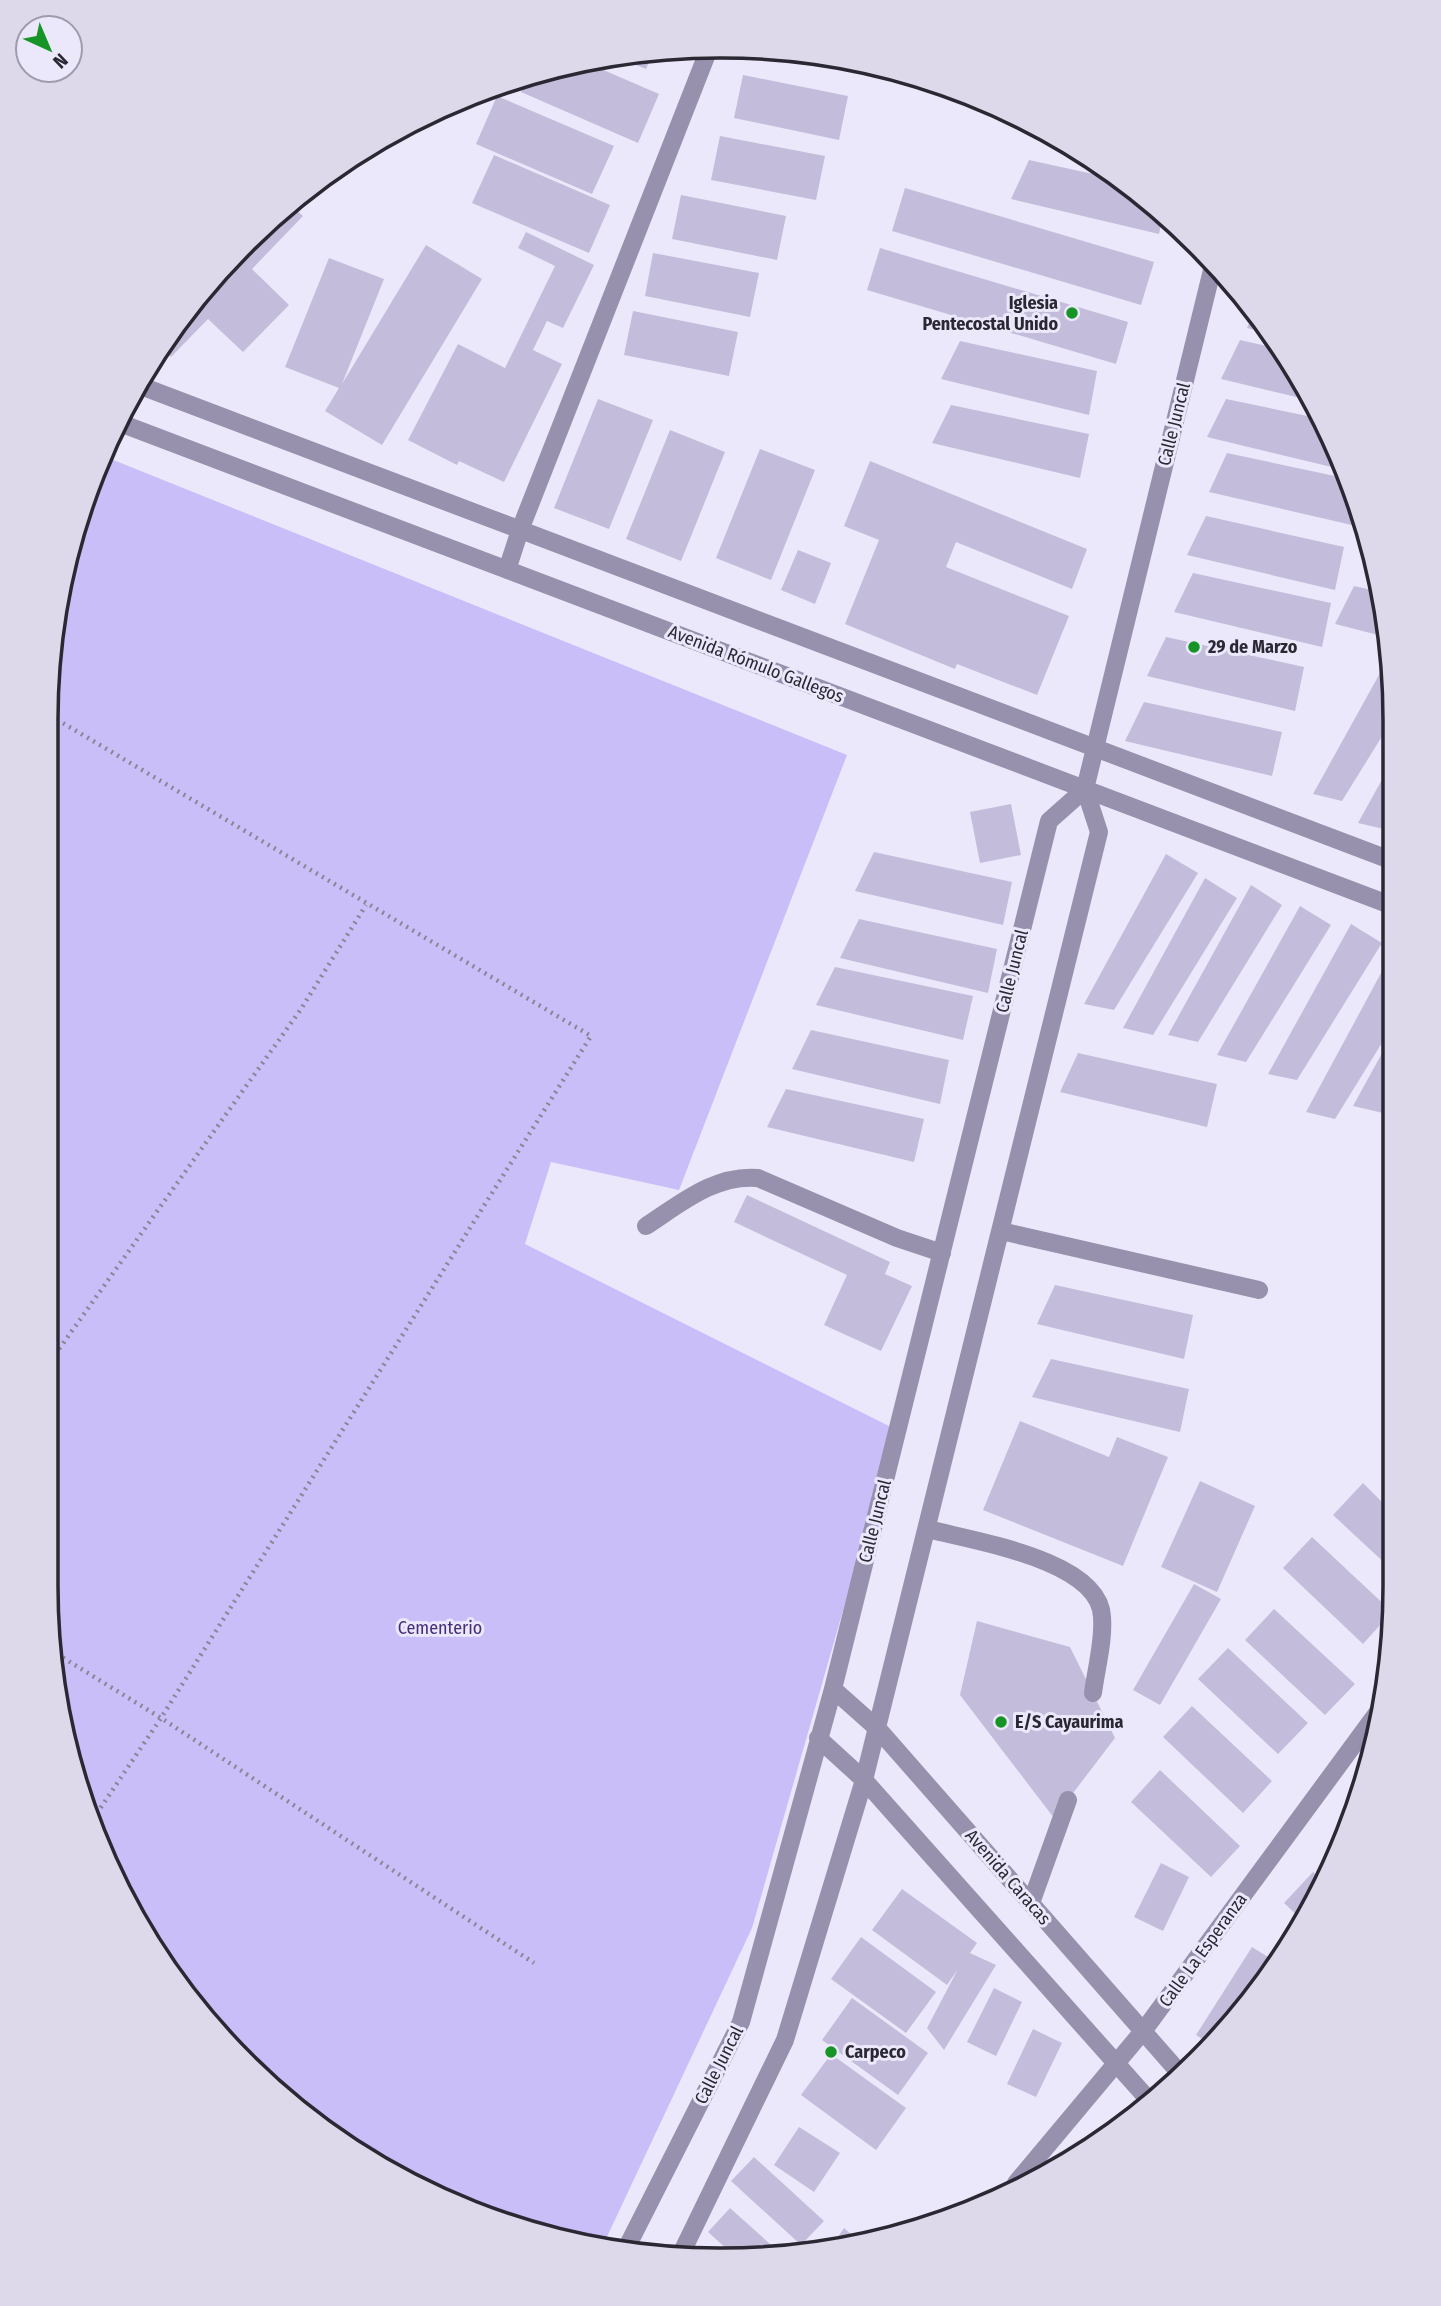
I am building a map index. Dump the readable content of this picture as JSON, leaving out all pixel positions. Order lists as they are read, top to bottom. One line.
{"streets":{"street":["Calle Juncal","Avenida Rómulo Gallegos","Avenida Caracas","Calle La Esperanza"]},"crossings":[["Calle Juncal","Avenida Rómulo Gallegos"],["Calle Juncal","Avenida Caracas"],["Avenida Caracas","Calle La Esperanza"]],"parks":["Cementerio"],"places":["Iglesia Pentecostal Unido","29 de Marzo","E/S Cayaurima","Carpeco"],"north":"bottom right"}
